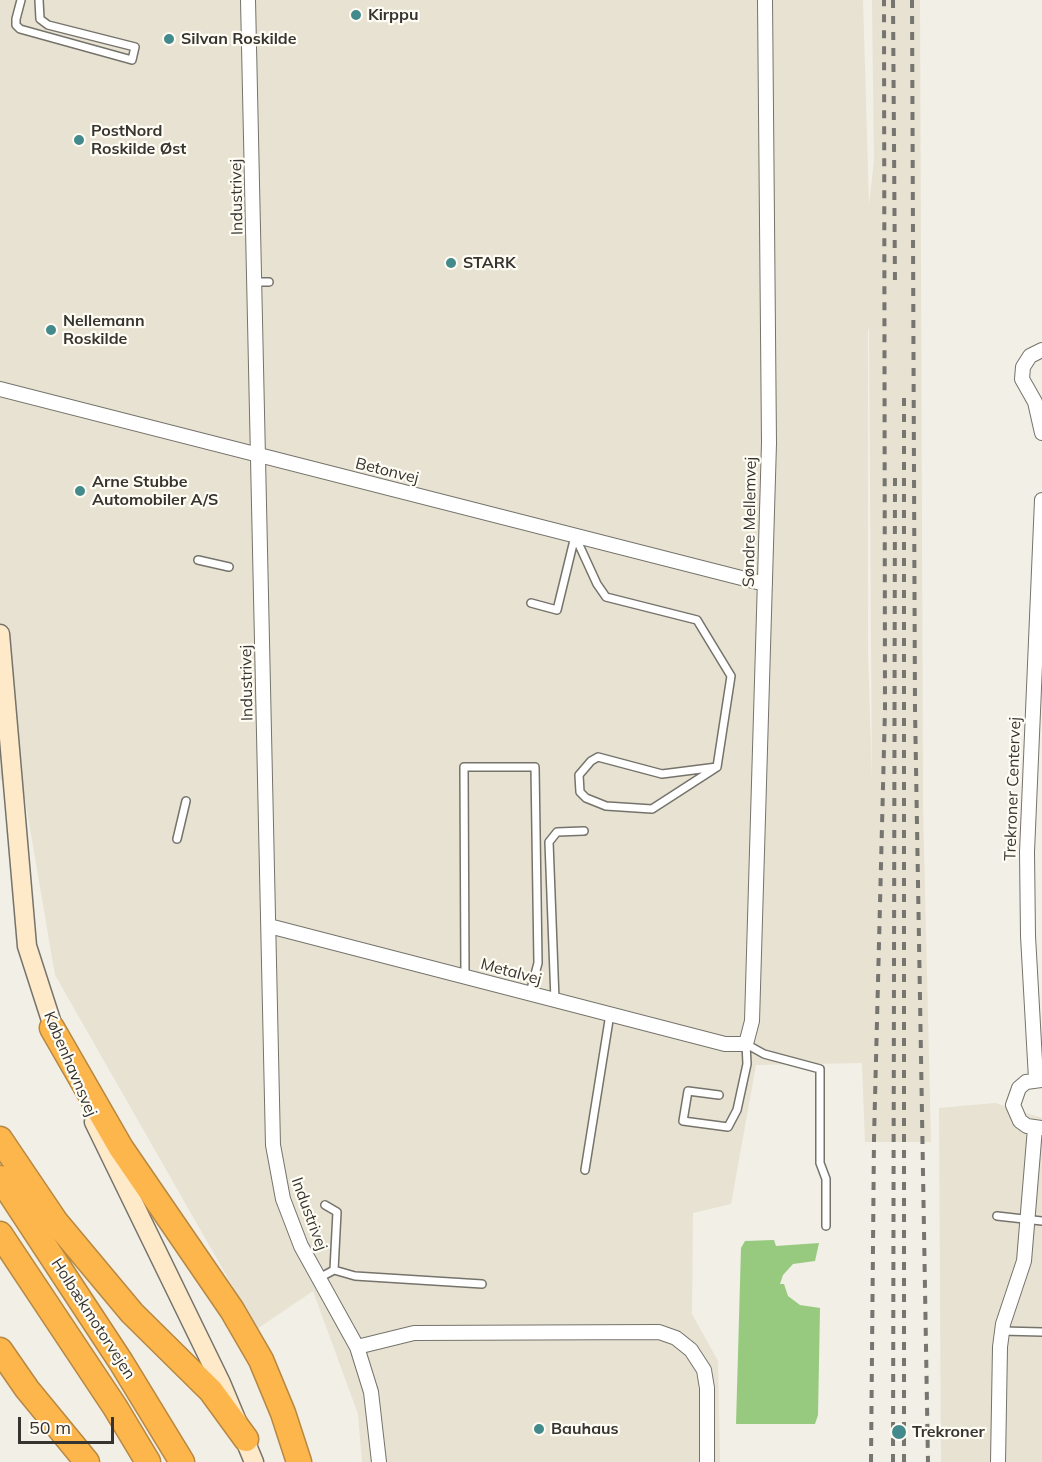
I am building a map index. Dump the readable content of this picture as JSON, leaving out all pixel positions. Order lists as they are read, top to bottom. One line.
{"streets":{"highway":["Holbækmotorvejen"],"main road":["Københavnsvej"],"street":["Industrivej","Betonvej","Søndre Mellemvej","Trekroner Centervej","Metalvej"]},"crossings":[["Industrivej","Betonvej"],["Industrivej","Metalvej"],["Betonvej","Søndre Mellemvej"],["Søndre Mellemvej","Metalvej"]],"places":["Kirppu","Silvan Roskilde","PostNord Roskilde Øst","STARK","Nellemann Roskilde","Arne Stubbe Automobiler A/S","Bauhaus","Trekroner"],"scale_bar":"50 m"}
